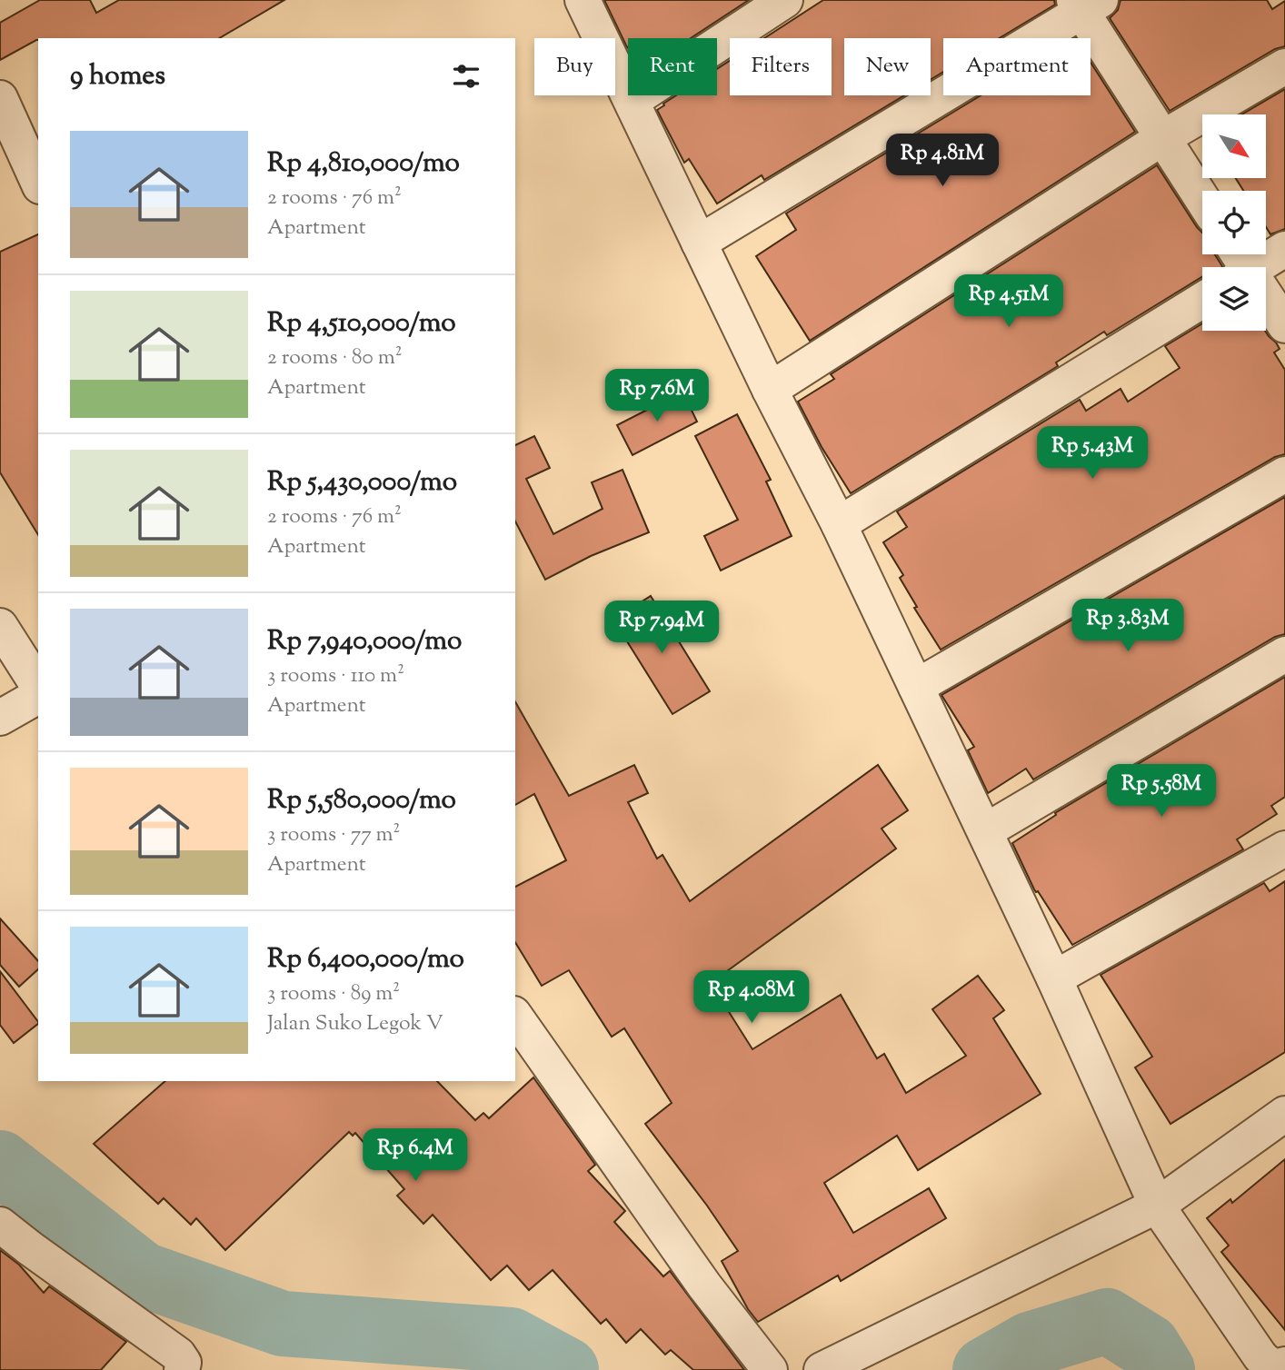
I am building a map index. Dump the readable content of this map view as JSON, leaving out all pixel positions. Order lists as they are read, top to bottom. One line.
{"north":"bottom right","page":{"chip":["Buy","Rent","Filters","New","Apartment"],"heading":"9 homes","list":[{"name":"Rp 4,810,000/mo","note":"2 rooms · 76 m² · Apartment"},{"name":"Rp 4,510,000/mo","note":"2 rooms · 80 m² · Apartment"},{"name":"Rp 5,430,000/mo","note":"2 rooms · 76 m² · Apartment"},{"name":"Rp 7,940,000/mo","note":"3 rooms · 110 m² · Apartment"},{"name":"Rp 5,580,000/mo","note":"3 rooms · 77 m² · Apartment"},{"name":"Rp 6,400,000/mo","note":"3 rooms · 89 m² · Jalan Suko Legok V"}],"price":["Rp 4.81M","Rp 4.51M","Rp 7.6M","Rp 5.43M","Rp 3.83M","Rp 7.94M","Rp 5.58M","Rp 4.08M","Rp 6.4M"]}}
